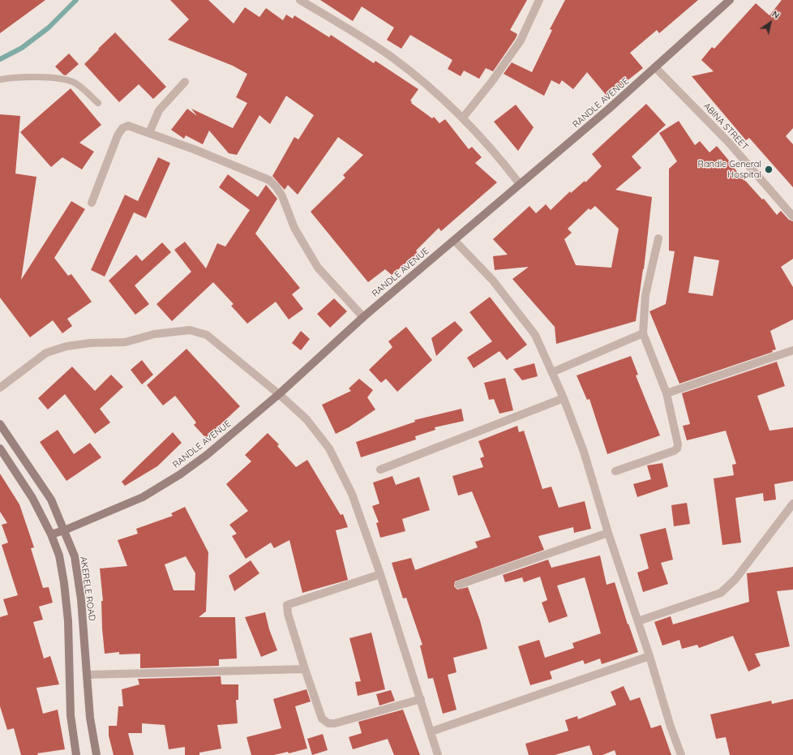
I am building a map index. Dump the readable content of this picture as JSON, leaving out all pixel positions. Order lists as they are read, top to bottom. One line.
{"streets":{"street":["RANDLE AVENUE","ABINA STREET","AKERELE ROAD"]},"crossings":[["RANDLE AVENUE","ABINA STREET"],["RANDLE AVENUE","AKERELE ROAD"]],"places":["Randle General Hospital"],"north":"top right"}
